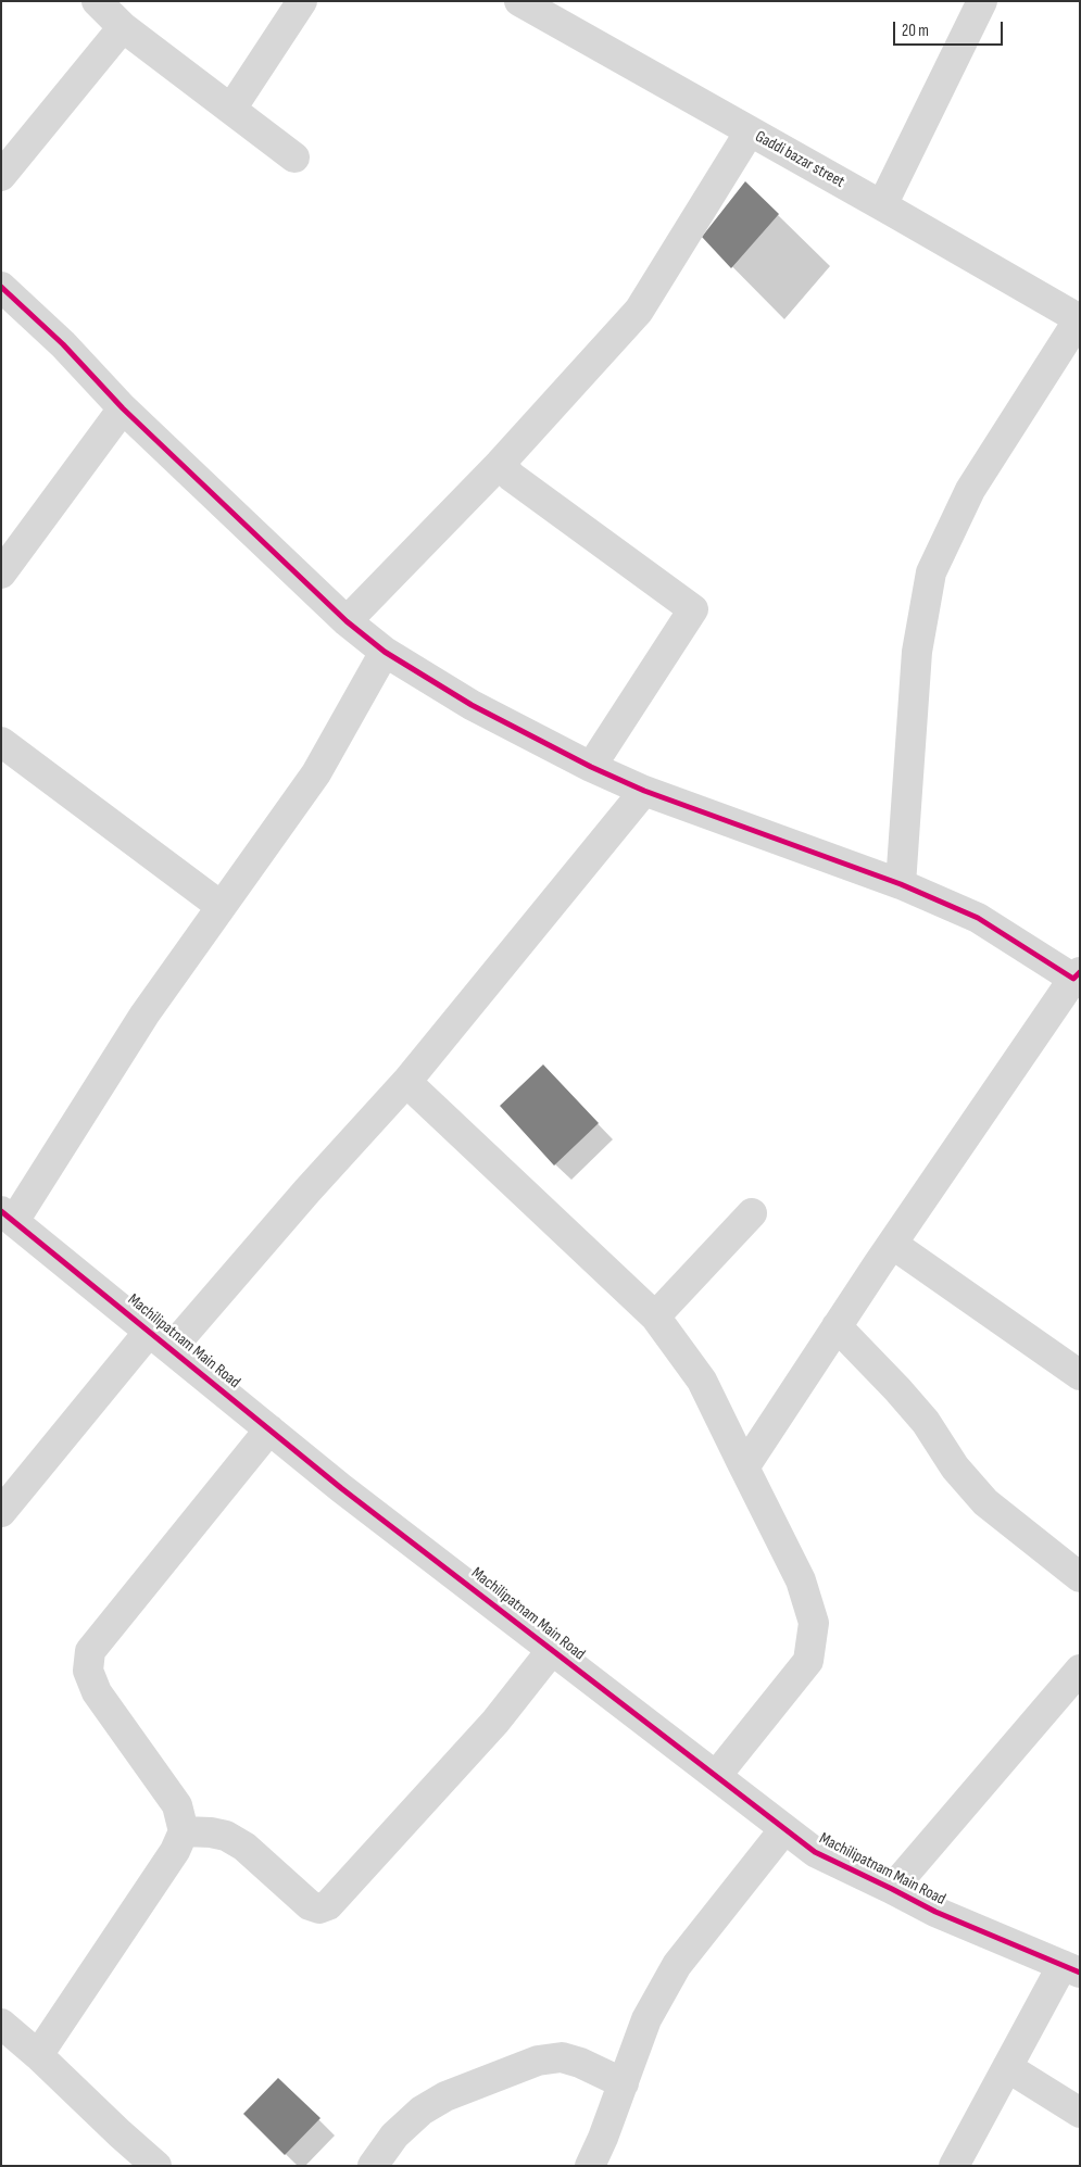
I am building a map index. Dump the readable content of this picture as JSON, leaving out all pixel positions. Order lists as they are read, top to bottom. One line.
{"streets":{"street":["Gaddi bazar street","Machilipatnam Main Road"]},"scale_bar":"20 m"}
